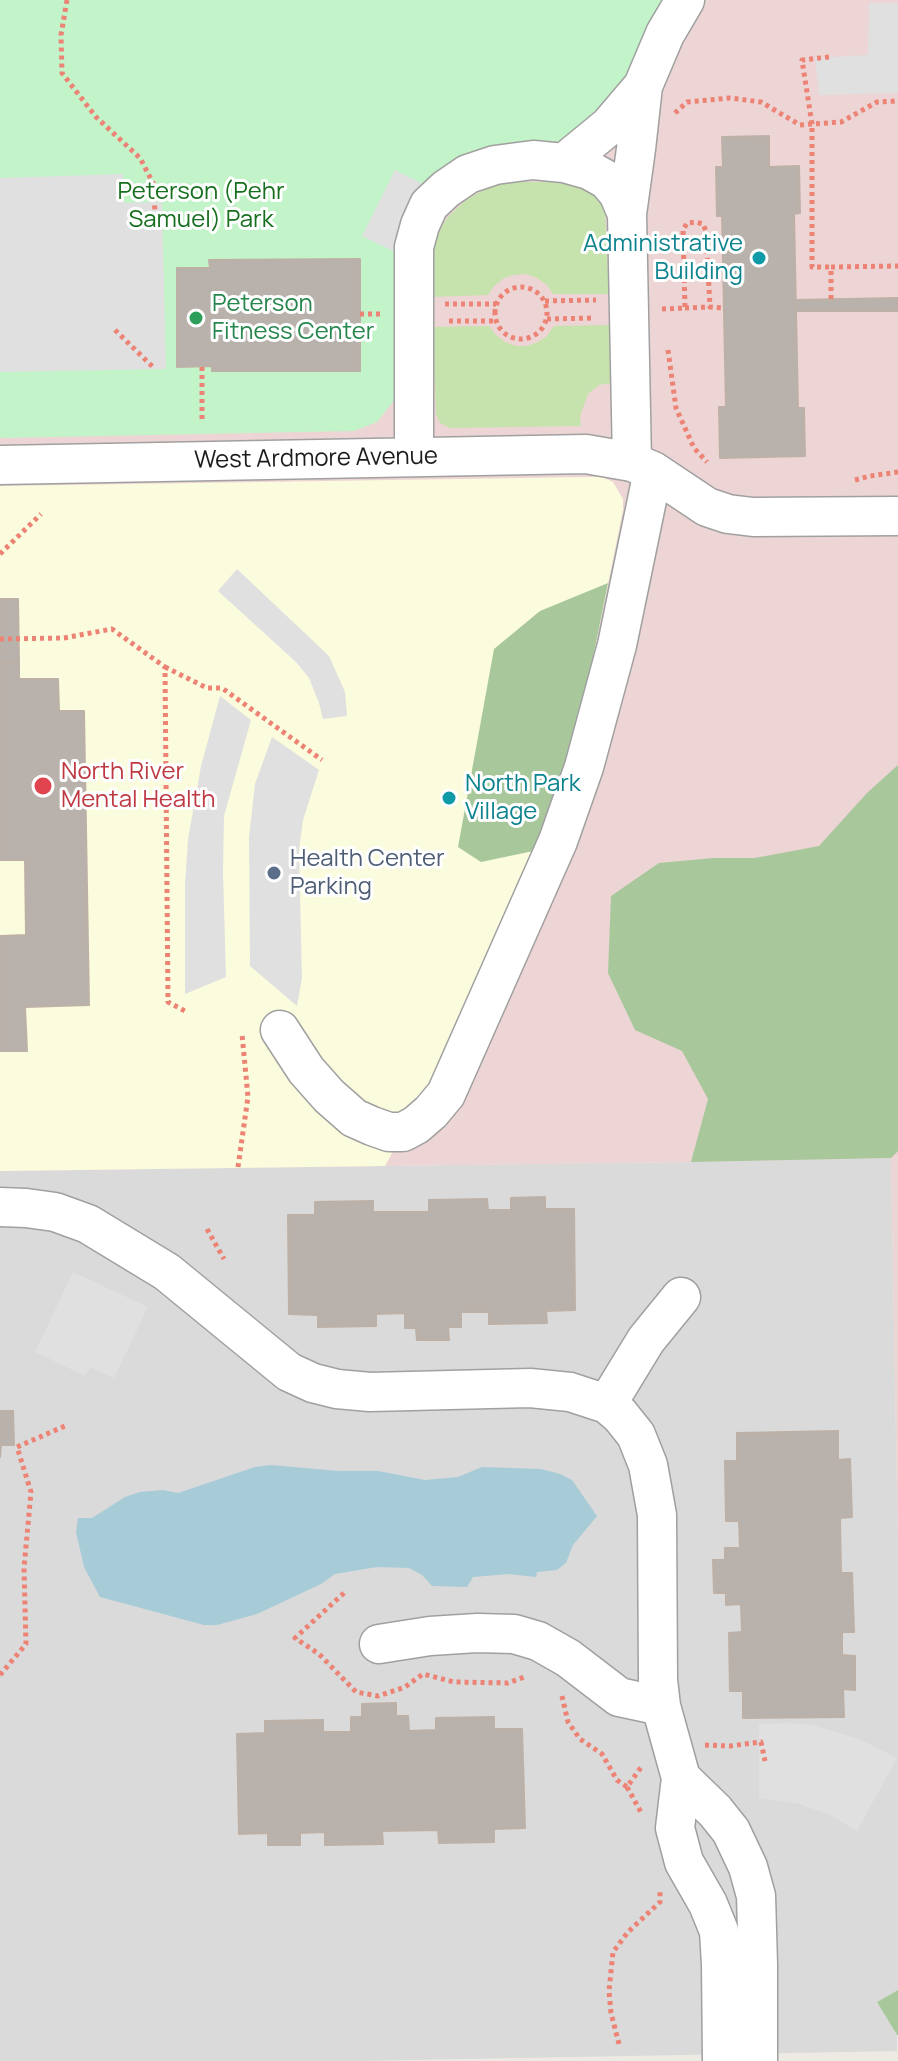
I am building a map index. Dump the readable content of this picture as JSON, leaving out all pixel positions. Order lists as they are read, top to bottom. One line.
{"streets":{"lane":["West Ardmore Avenue"]},"parks":["Peterson (Pehr Samuel) Park"],"places":["Administrative Building","Peterson Fitness Center","North River Mental Health","North Park Village","Health Center Parking"]}
